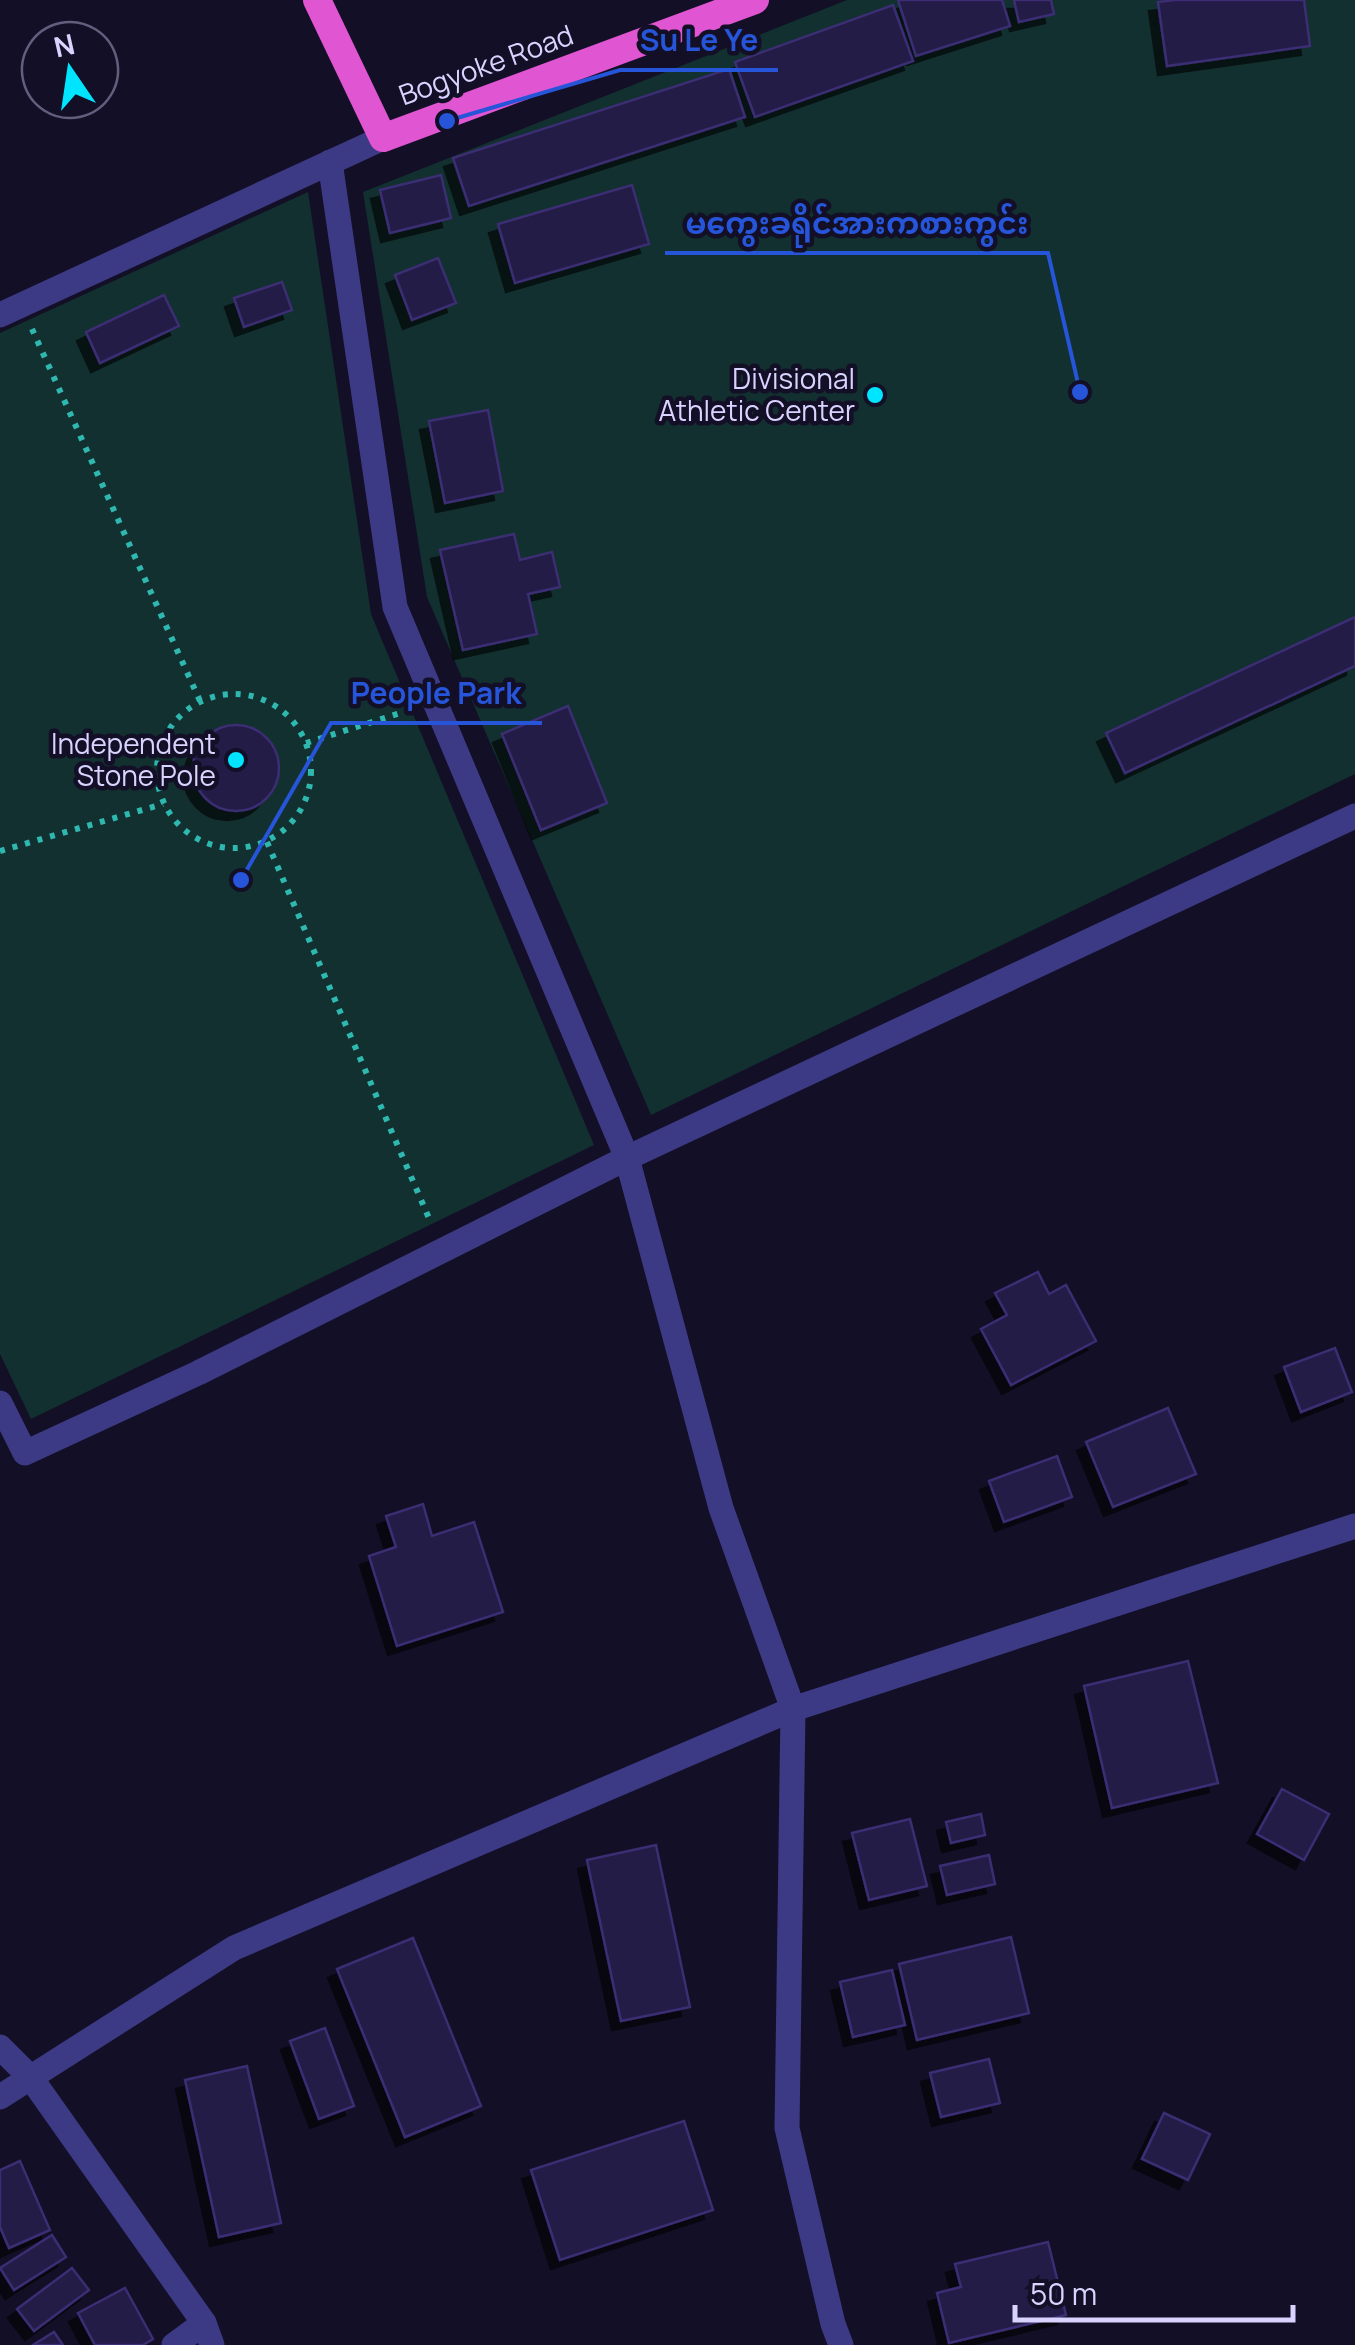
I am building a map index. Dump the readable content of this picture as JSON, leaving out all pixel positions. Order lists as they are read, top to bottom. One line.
{"streets":{"highway":["Bogyoke Road"]},"places":["Su Le Ye","မကွေးခရိုင်အားကစားကွင်း","Divisional Athletic Center","Independent Stone Pole","People Park"],"scale_bar":"50 m","north":"top"}
